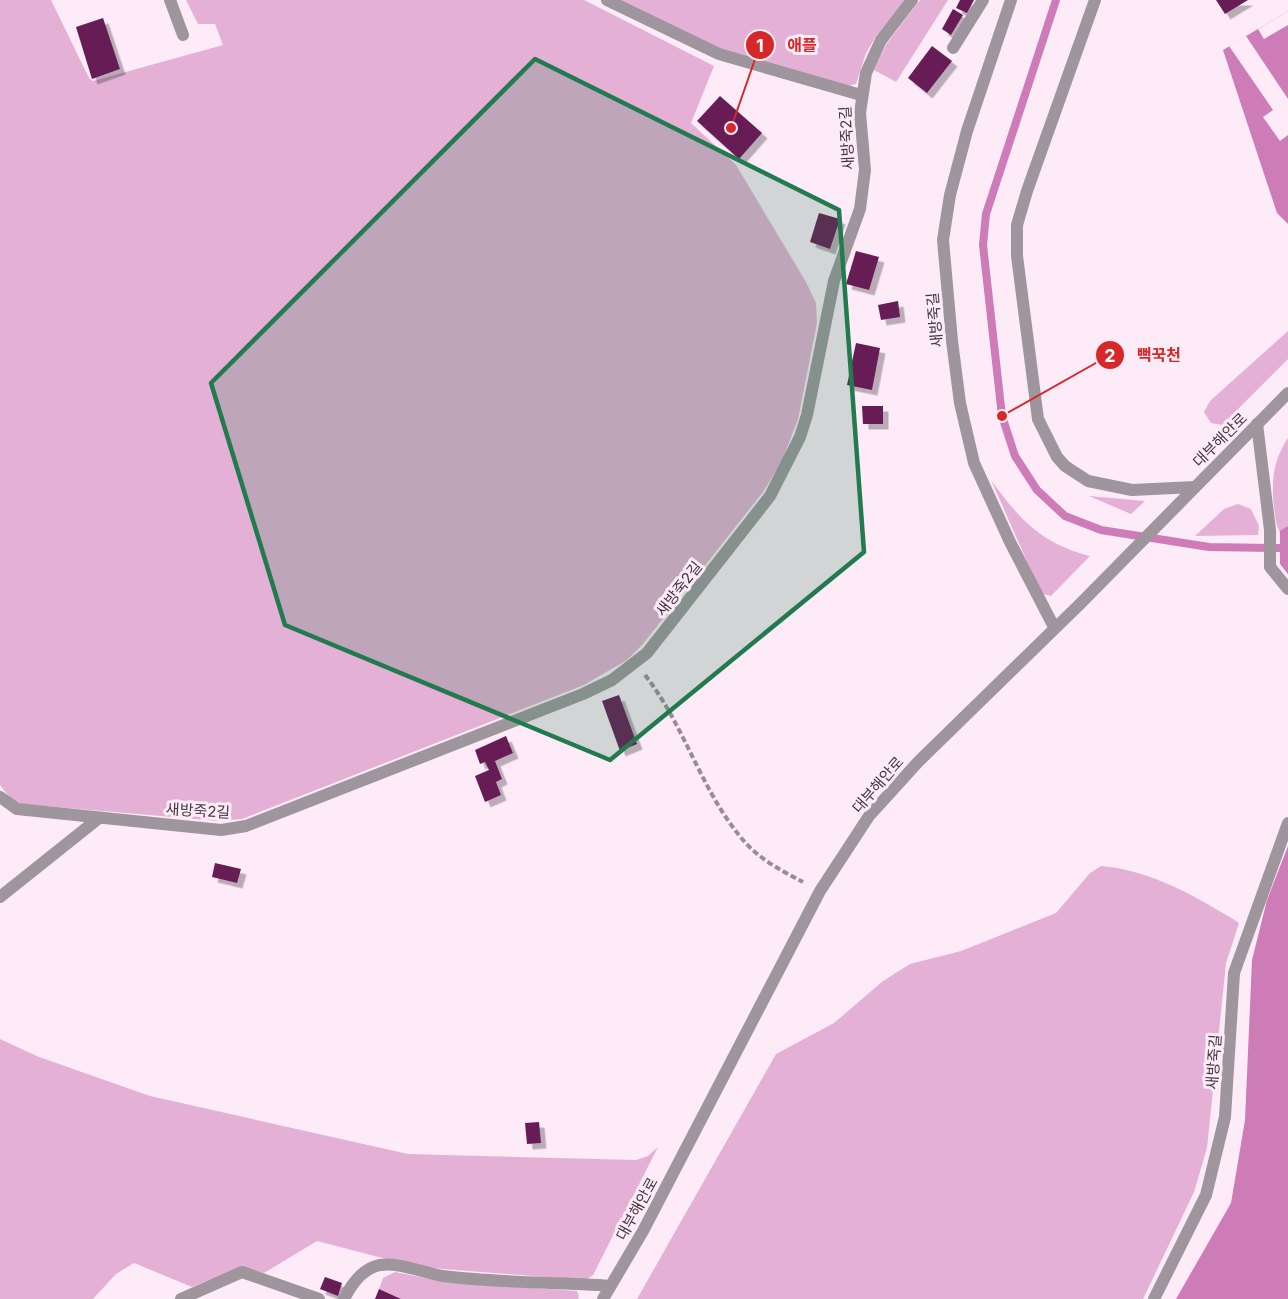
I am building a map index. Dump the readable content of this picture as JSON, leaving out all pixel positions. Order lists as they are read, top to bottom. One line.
{"streets":{"street":["새방죽2길","새방죽길","대부해안로"]},"crossings":[["새방죽길","대부해안로"]],"places":["애플","뻑꾹천"]}
